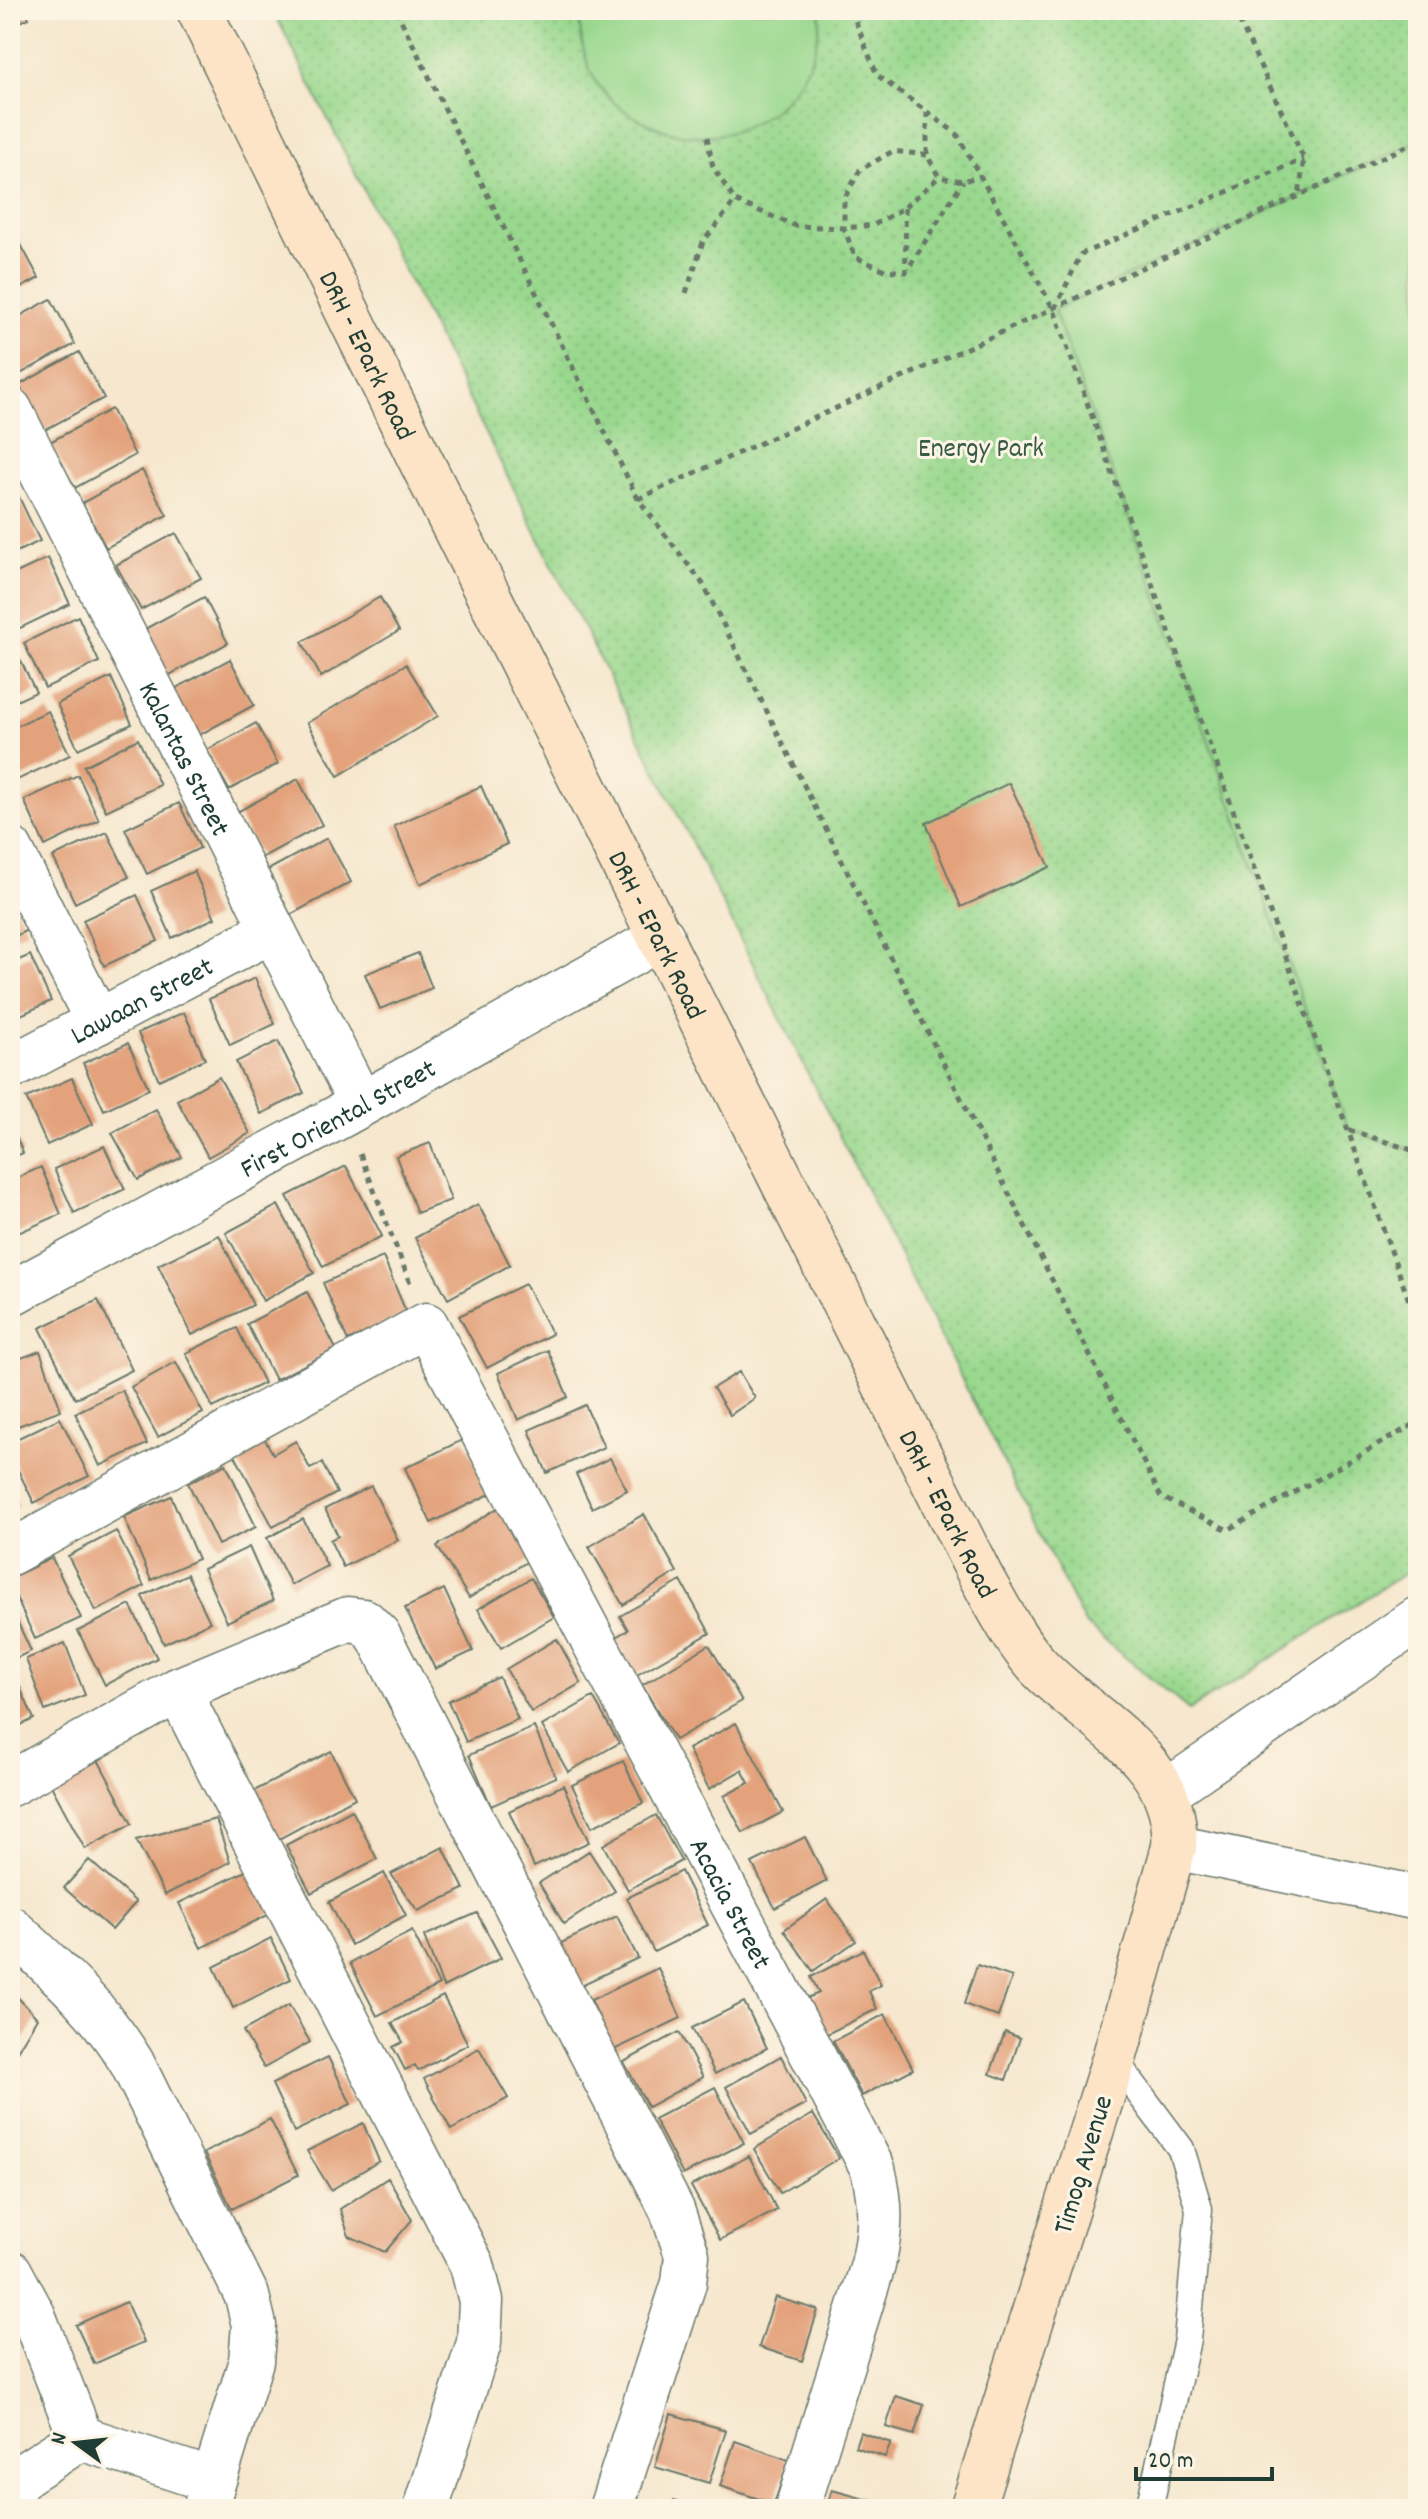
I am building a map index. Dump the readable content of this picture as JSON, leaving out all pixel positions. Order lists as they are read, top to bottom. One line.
{"streets":{"main road":["DRH - EPark Road","Timog Avenue"],"street":["Kalantas Street","Lawaan Street","First Oriental Street","Acacia Street"]},"crossings":[["DRH - EPark Road","First Oriental Street"],["DRH - EPark Road","Timog Avenue"],["Kalantas Street","Lawaan Street"],["Kalantas Street","First Oriental Street"]],"parks":["Energy Park"],"scale_bar":"20 m","north":"left"}
